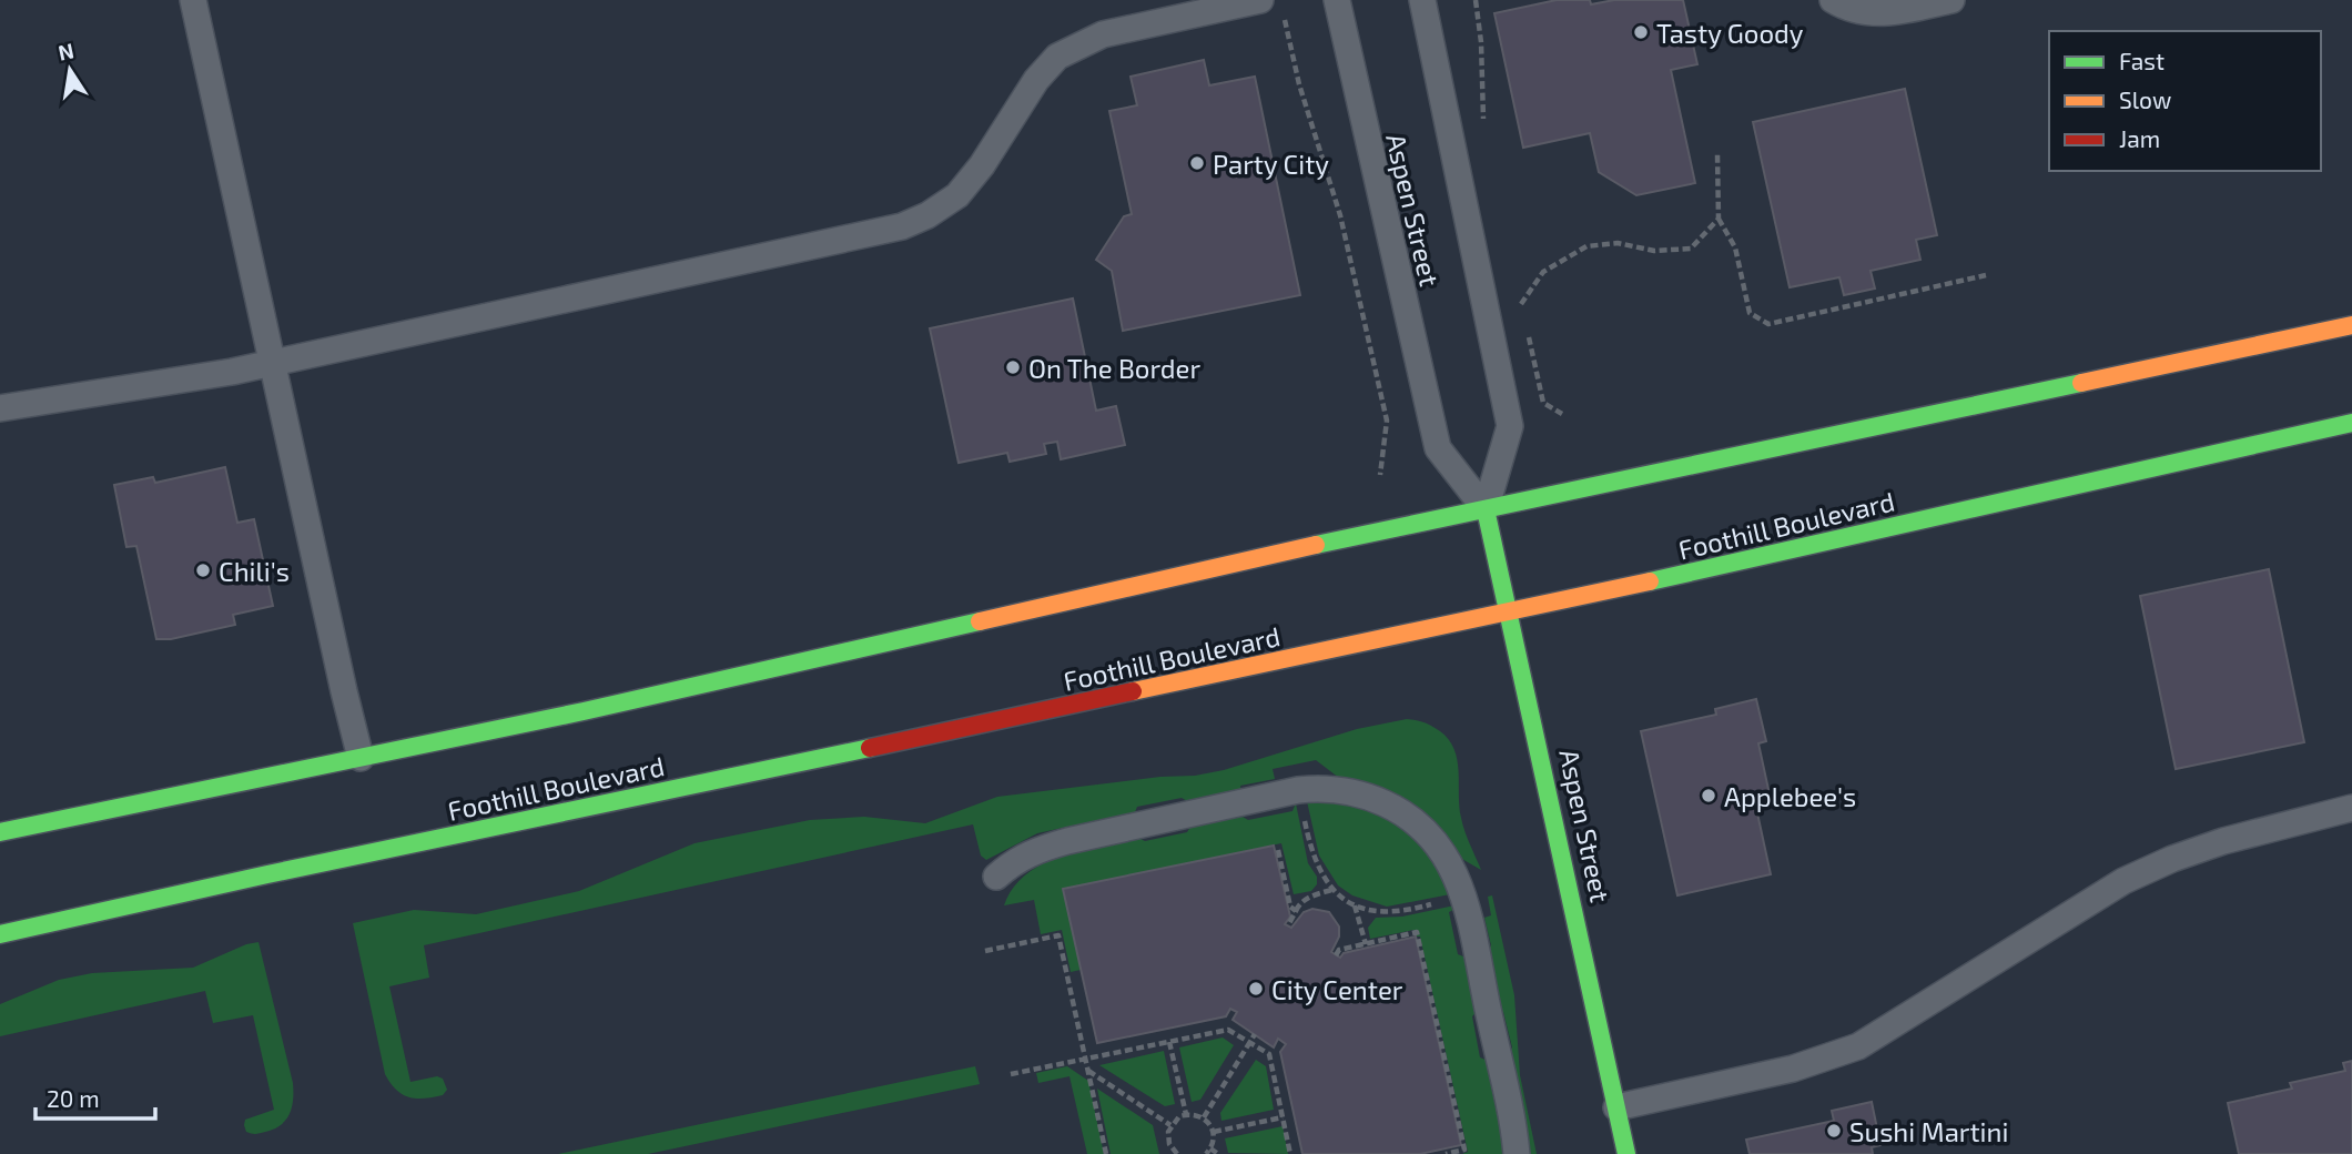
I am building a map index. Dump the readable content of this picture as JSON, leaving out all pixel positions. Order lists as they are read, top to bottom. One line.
{"streets":{"main road":["Aspen Street","Foothill Boulevard"]},"crossings":[["Aspen Street","Foothill Boulevard"]],"places":["Tasty Goody","Party City","On The Border","Chili's","Applebee's","City Center","Sushi Martini"],"legend":["Fast","Slow","Jam"],"scale_bar":"20 m","north":"top"}
